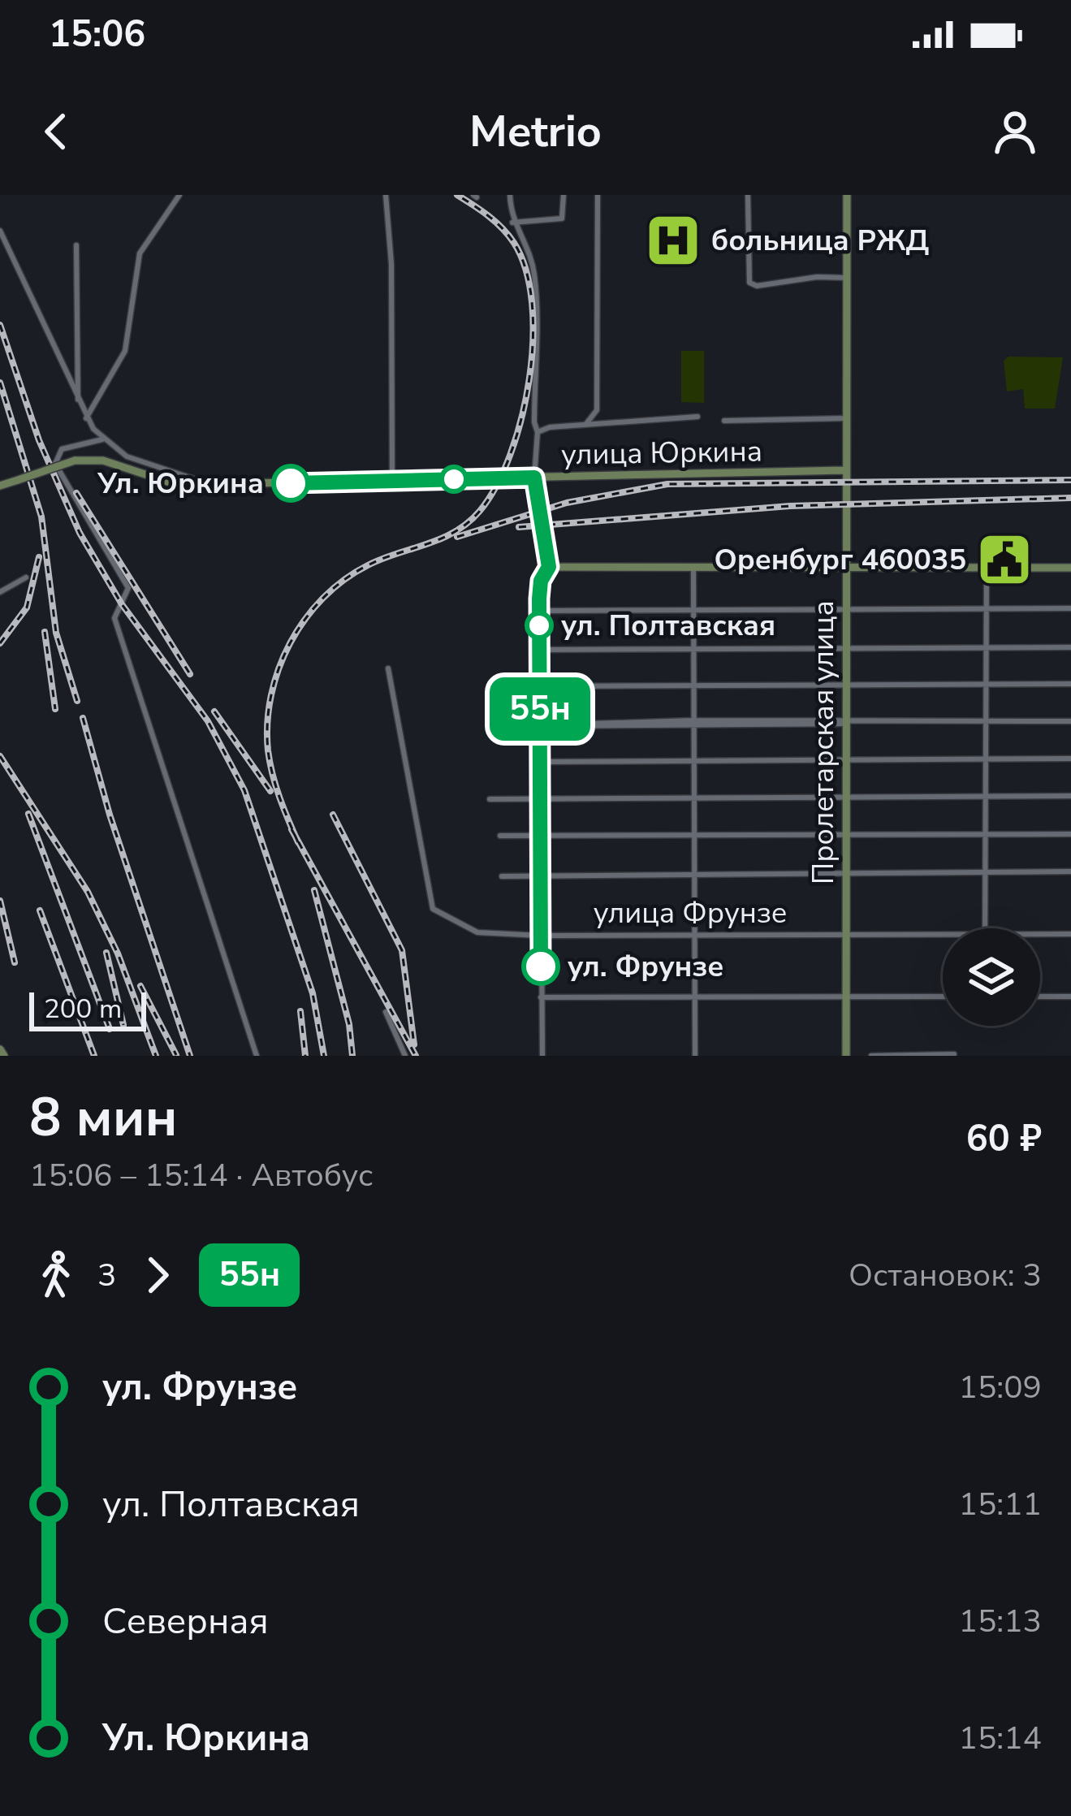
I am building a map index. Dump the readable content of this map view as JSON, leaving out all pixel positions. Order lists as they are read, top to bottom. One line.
{"streets":{"main road":["улица Юркина","Пролетарская улица"],"street":["улица Фрунзе"]},"crossings":[["улица Юркина","Пролетарская улица"],["Пролетарская улица","улица Фрунзе"]],"places":{"hospital":["больница РЖД"],"other":["Ул. Юркина","ул. Полтавская","ул. Фрунзе"],"public building":["Оренбург 460035"]},"lines":["bus line 55н"],"scale_bar":"200 m","page":{"status":"15:06","header":"Metrio","on_map":"55н","scale":"200 m","heading":["8 мин","15:06 – 15:14 · Автобус","60 ₽"],"legs":["3","55н","Остановок: 3"],"list":[{"name":"ул. Фрунзе","value":"15:09"},{"name":"ул. Полтавская","value":"15:11"},{"name":"Северная","value":"15:13"},{"name":"Ул. Юркина","value":"15:14"}]}}
